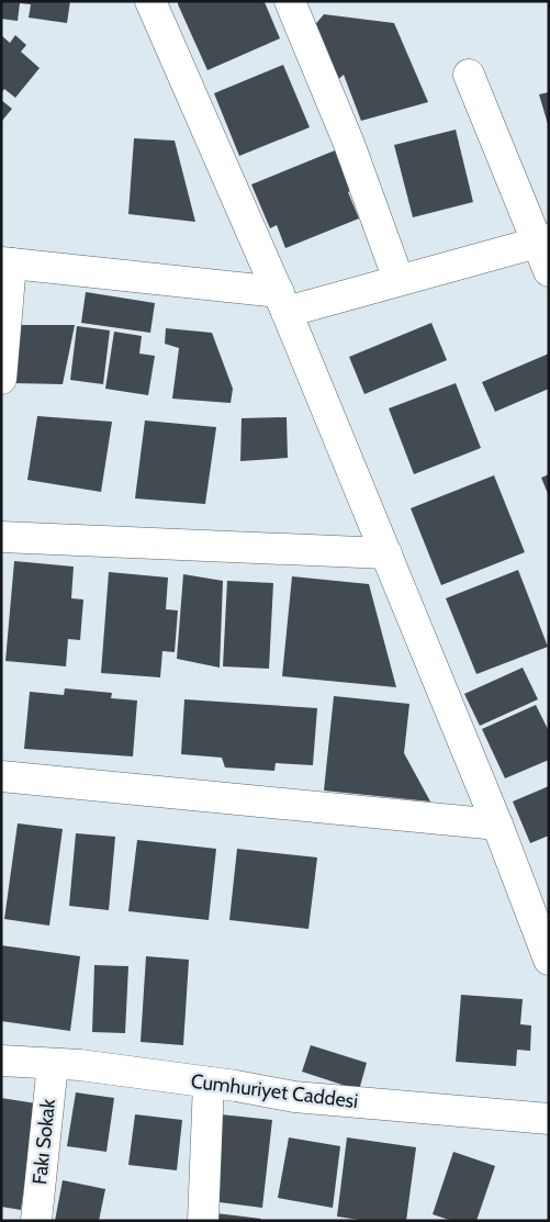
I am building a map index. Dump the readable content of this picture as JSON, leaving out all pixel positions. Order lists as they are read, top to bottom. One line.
{"streets":{"street":["Cumhuriyet Caddesi","Fakı Sokak"]},"crossings":[["Cumhuriyet Caddesi","Fakı Sokak"]]}
